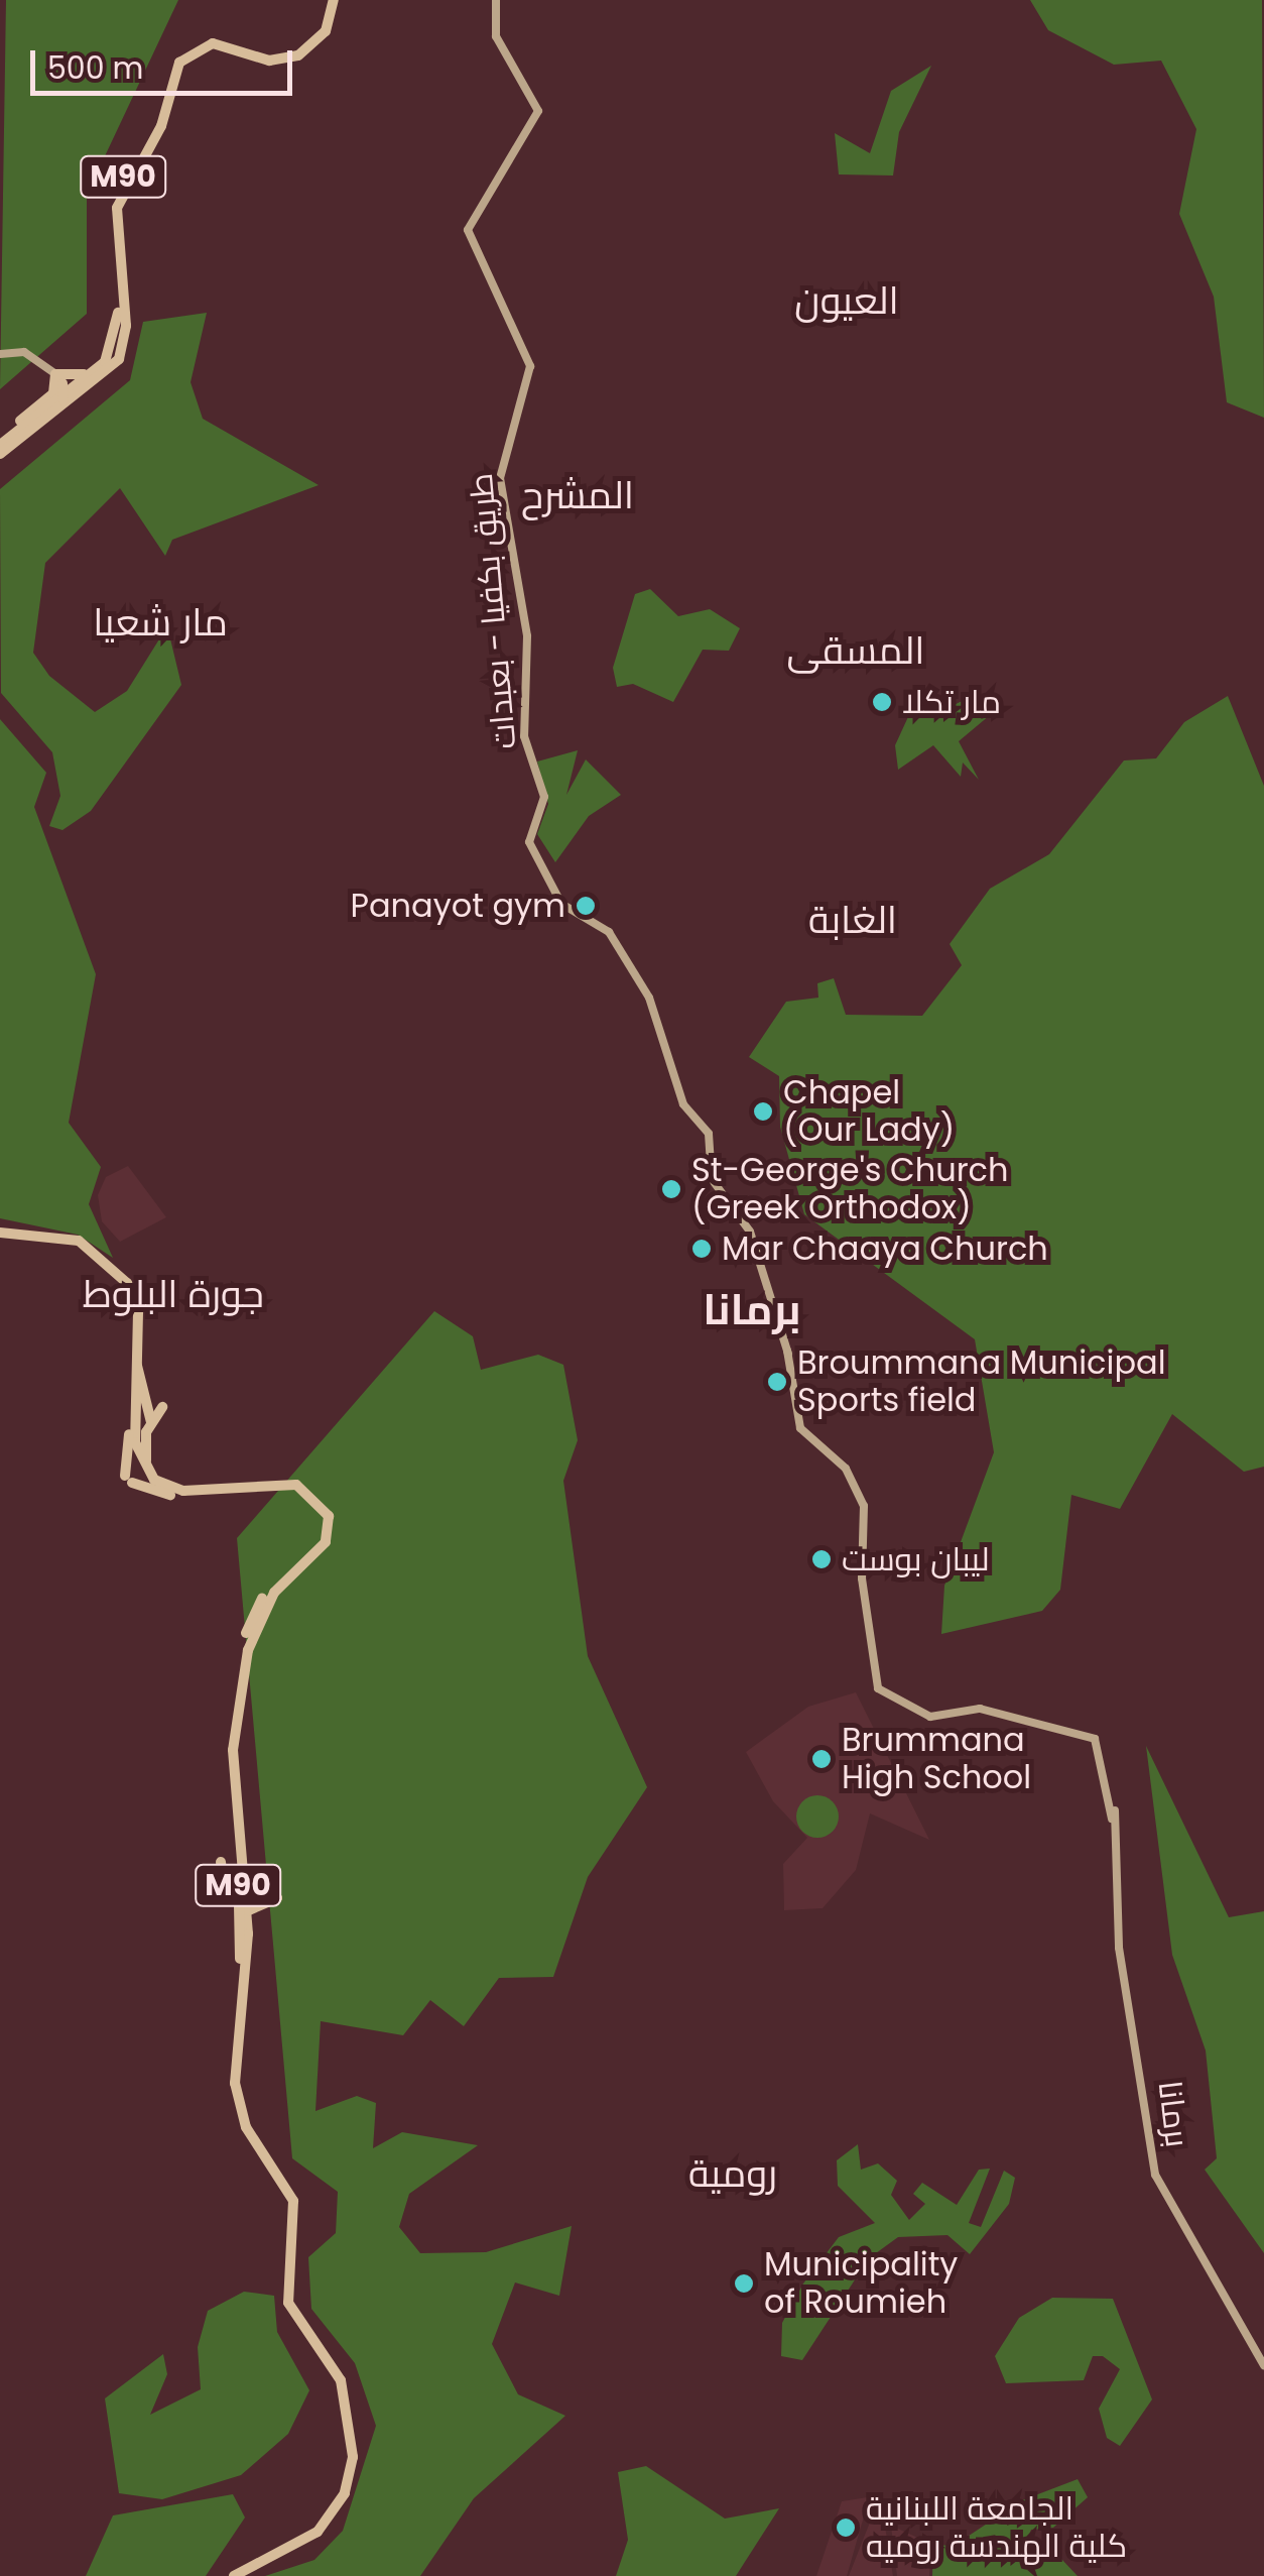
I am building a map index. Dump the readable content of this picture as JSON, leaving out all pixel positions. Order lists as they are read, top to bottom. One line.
{"streets":{"highway":["M90"],"main road":["طريق بكفيا - بعبدات","برمانا"]},"crossings":[["طريق بكفيا - بعبدات","برمانا"]],"districts":["العيون","المشرح","مار شعيا","المسقى","الغابة","جورة البلوط","برمانا","رومية"],"places":["مار تكلا","Panayot gym","Chapel (Our Lady)","St-George's Church (Greek Orthodox)","Mar Chaaya Church","Broummana Municipal Sports field","ليبان بوست","Brummana High School","Municipality of Roumieh","الجامعة اللبنانية كلية الهندسة روميه"],"scale_bar":"500 m"}
